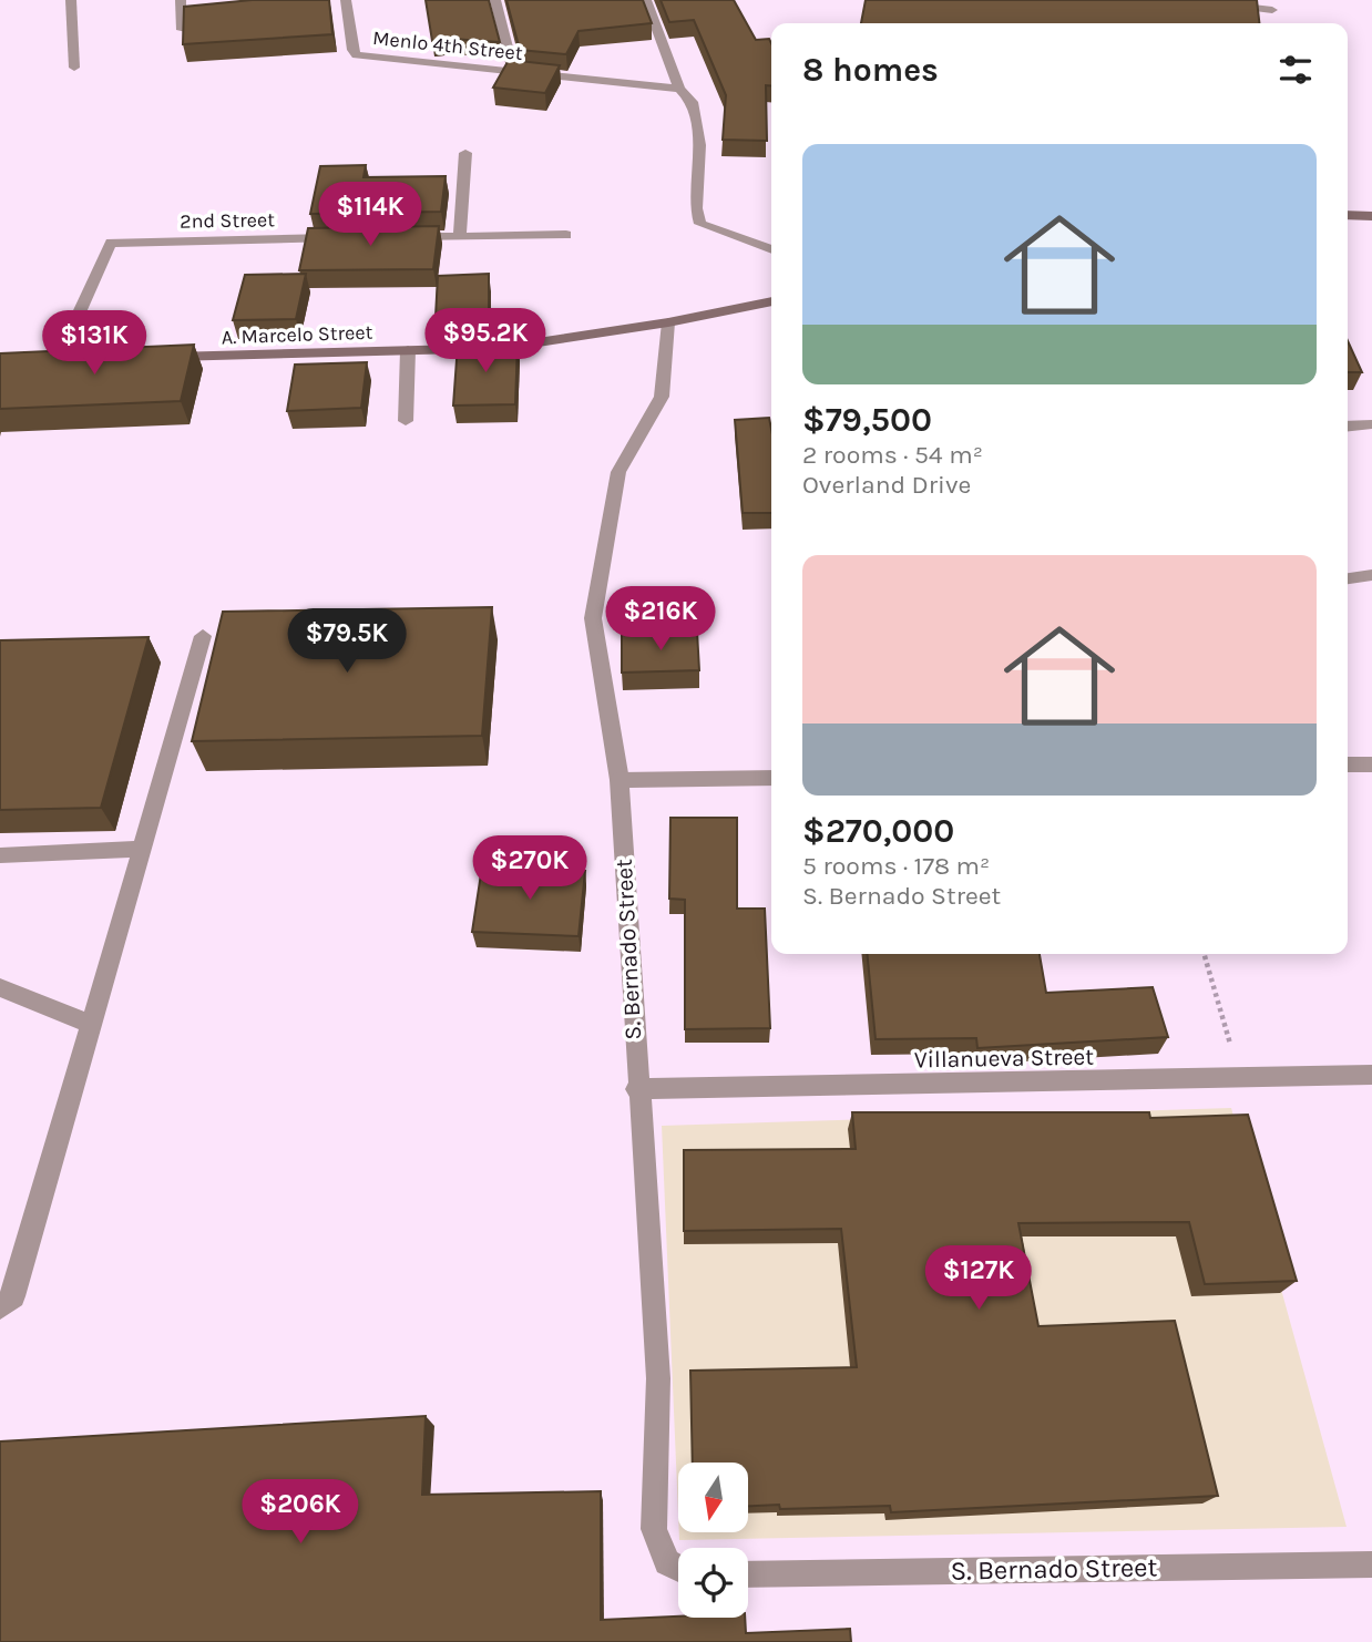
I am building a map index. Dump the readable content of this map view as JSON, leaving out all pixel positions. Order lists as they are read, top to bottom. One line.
{"streets":{"street":["Menlo 4th Street","2nd Street","A. Marcelo Street","S. Bernado Street","Villanueva Street"]},"crossings":[["A. Marcelo Street","S. Bernado Street"],["S. Bernado Street","Villanueva Street"]],"north":"bottom","page":{"heading":"8 homes","list":[{"name":"$79,500","note":"2 rooms · 54 m² · Overland Drive"},{"name":"$270,000","note":"5 rooms · 178 m² · S. Bernado Street"}],"price":["$114K","$95.2K","$131K","$216K","$79.5K","$270K","$127K","$206K"]}}
